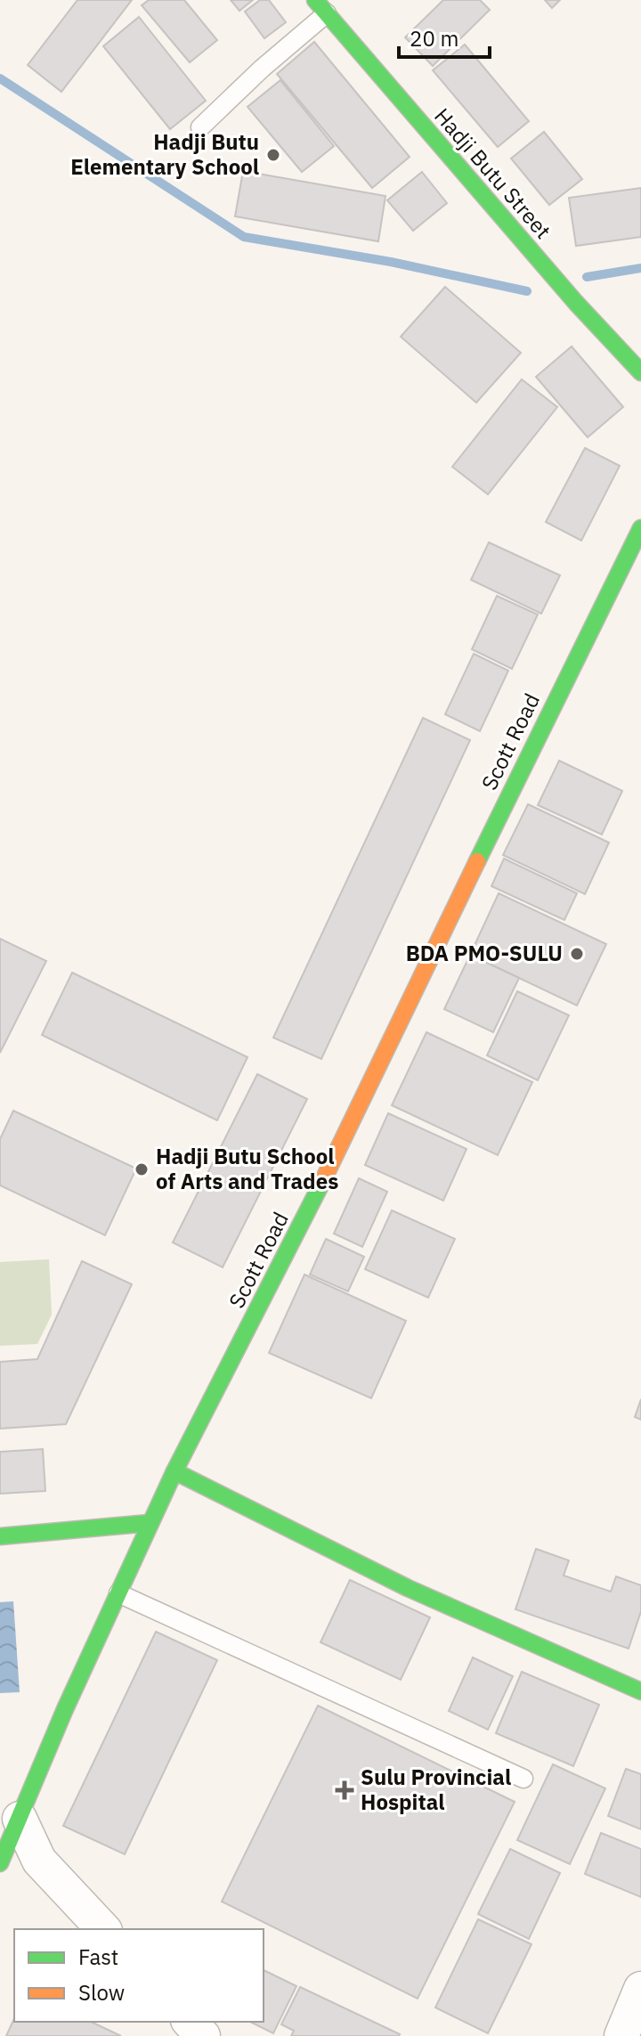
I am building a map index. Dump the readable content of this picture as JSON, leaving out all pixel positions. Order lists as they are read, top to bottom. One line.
{"streets":{"street":["Hadji Butu Street","Scott Road"]},"places":{"other":["Hadji Butu Elementary School","BDA PMO-SULU","Hadji Butu School of Arts and Trades"],"health":["Sulu Provincial Hospital"]},"legend":["Fast","Slow"],"scale_bar":"20 m"}
